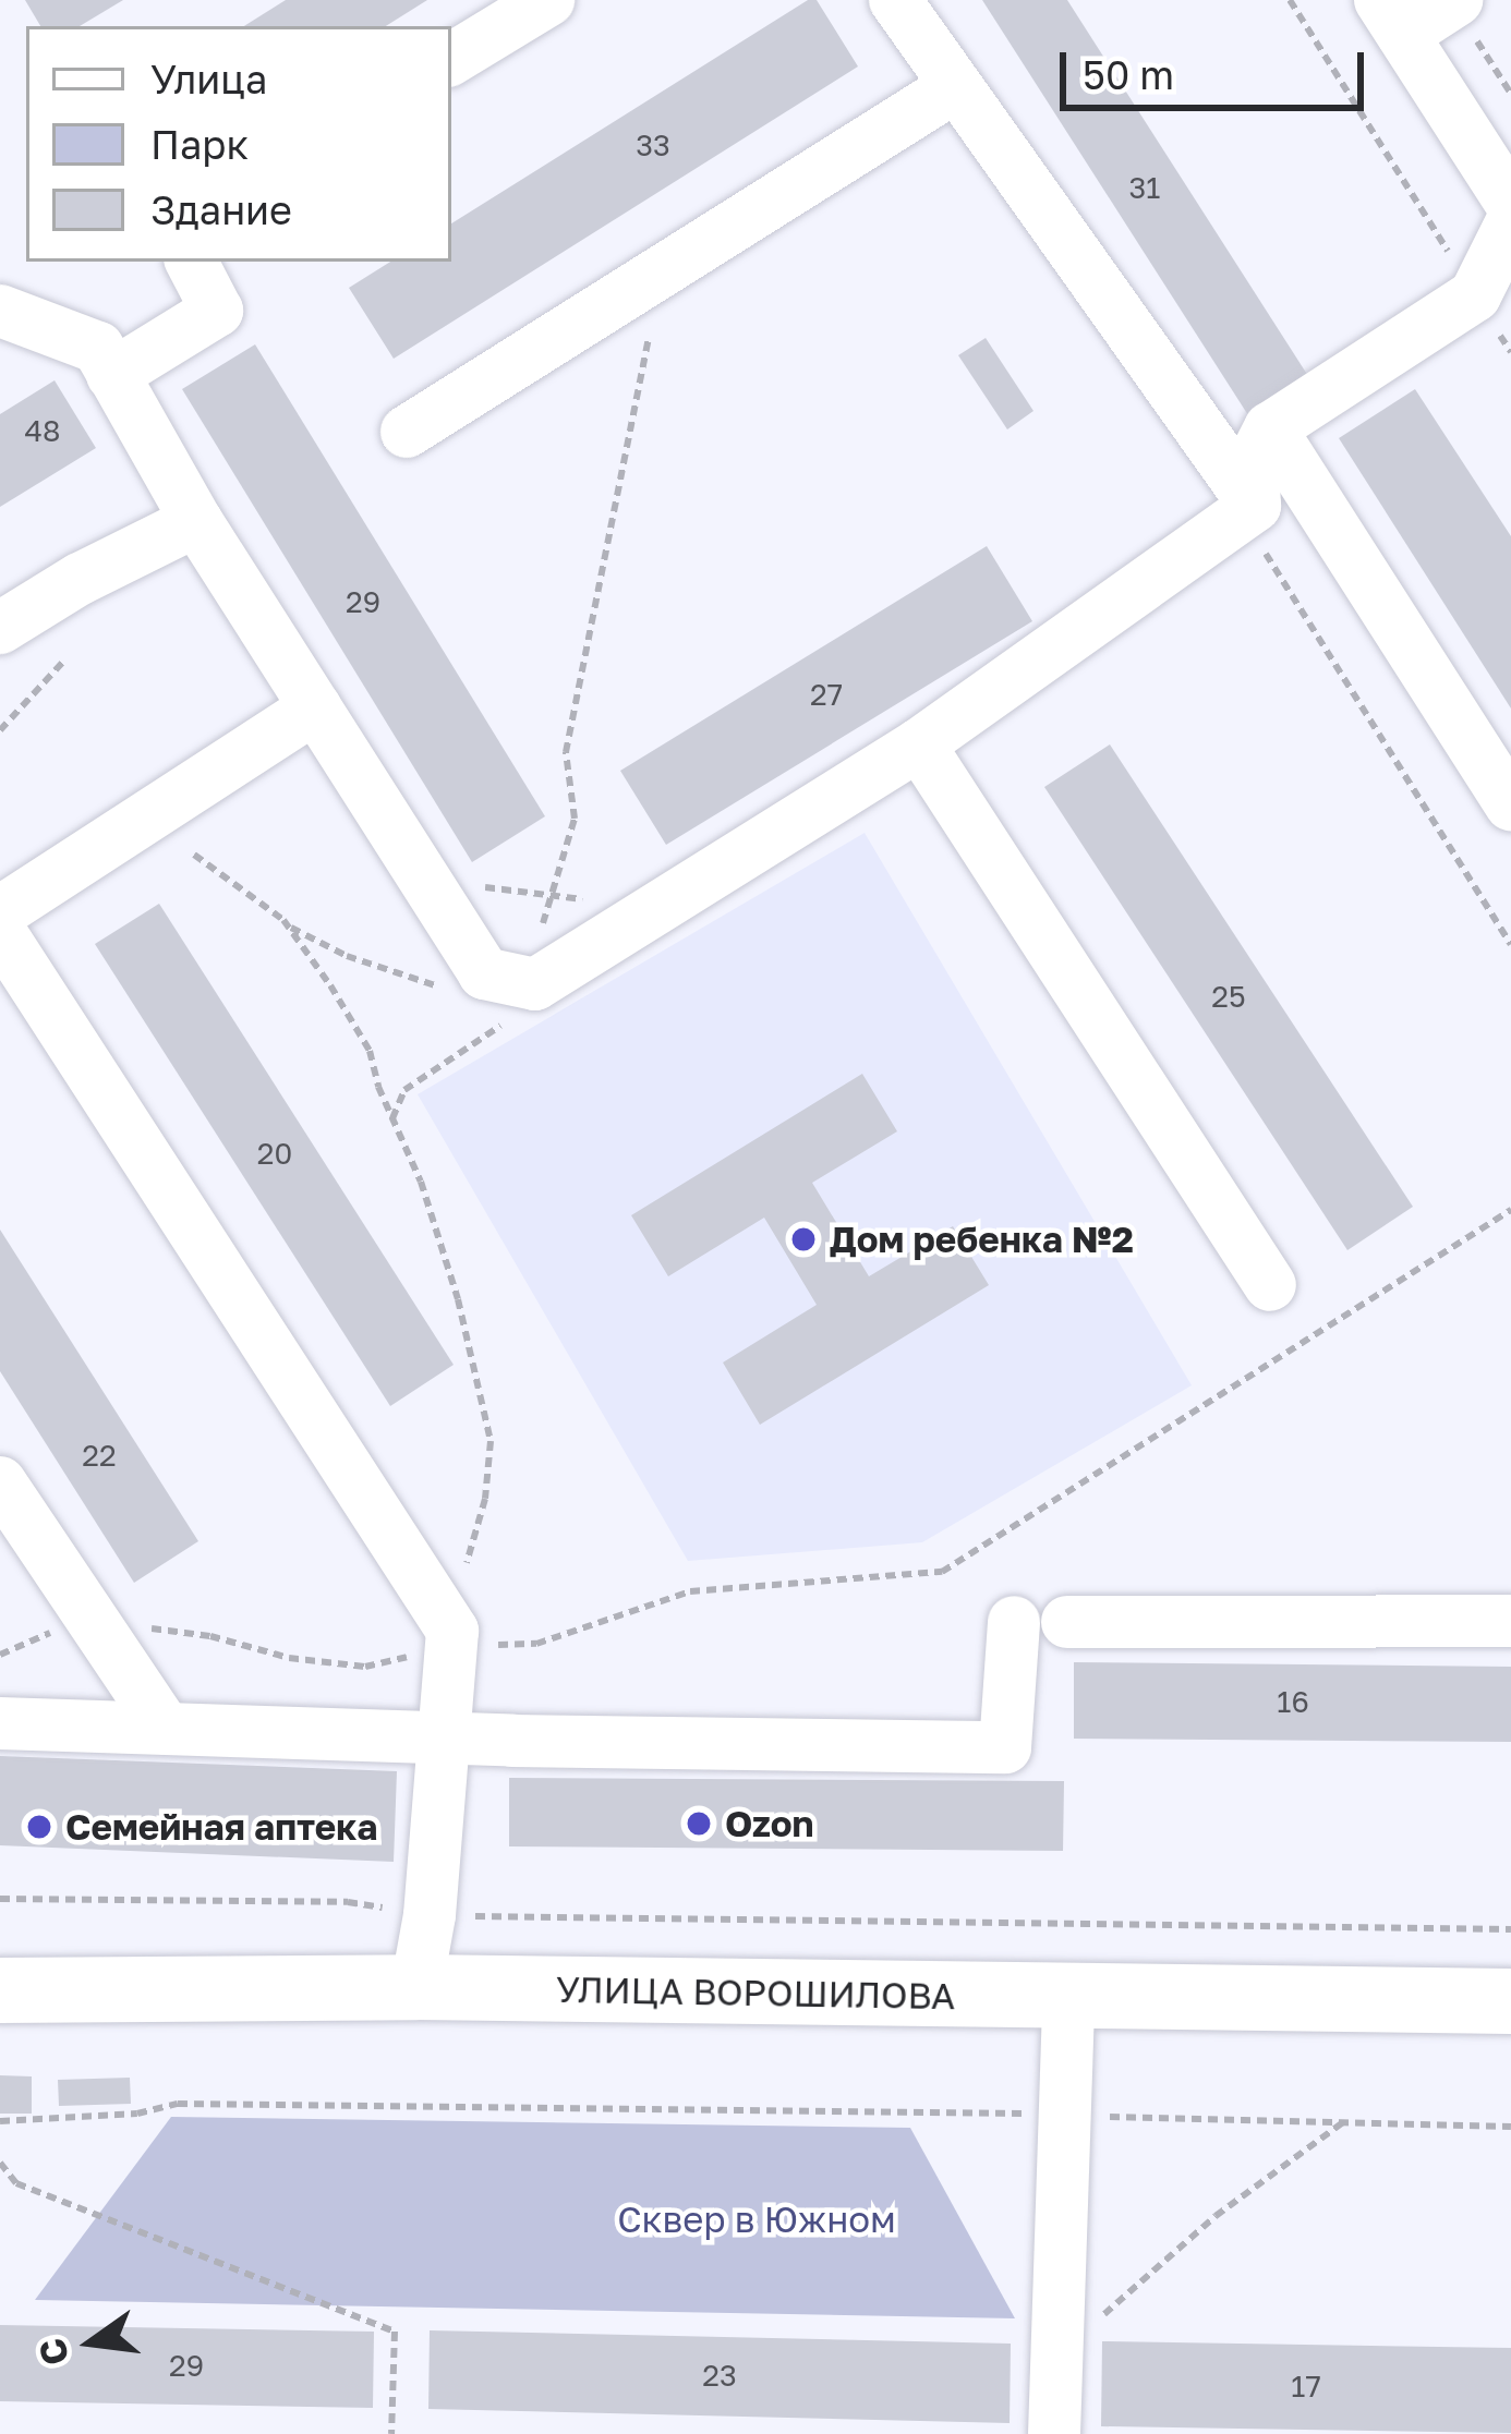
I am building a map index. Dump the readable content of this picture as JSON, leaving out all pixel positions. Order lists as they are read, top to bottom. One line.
{"streets":{"main road":["УЛИЦА ВОРОШИЛОВА"]},"parks":["Сквер в Южном"],"places":["Дом ребенка №2","Ozon","Семейная аптека"],"house_numbers":["33","31","48","29","27","25","20","22","16","29","23","17"],"legend":["Улица","Парк","Здание"],"scale_bar":"50 m","north":"left"}
